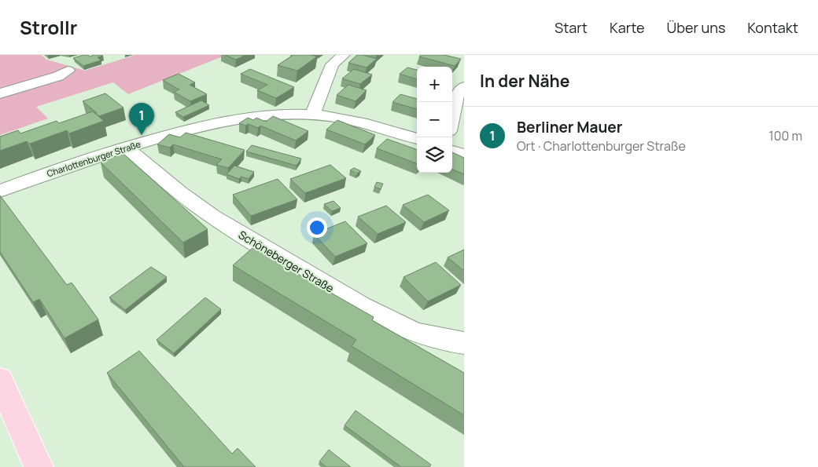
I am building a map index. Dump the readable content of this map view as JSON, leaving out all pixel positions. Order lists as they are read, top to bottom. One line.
{"streets":{"street":["Charlottenburger Straße","Schöneberger Straße"]},"crossings":[["Charlottenburger Straße","Schöneberger Straße"]],"page":{"header":"Strollr","nav":["Start","Karte","Über uns","Kontakt"],"heading":"In der Nähe","map_buttons":["+","−"],"pins":"1","list":[{"mark":"1","name":"Berliner Mauer","note":"Ort · Charlottenburger Straße","value":"100 m"}]}}
